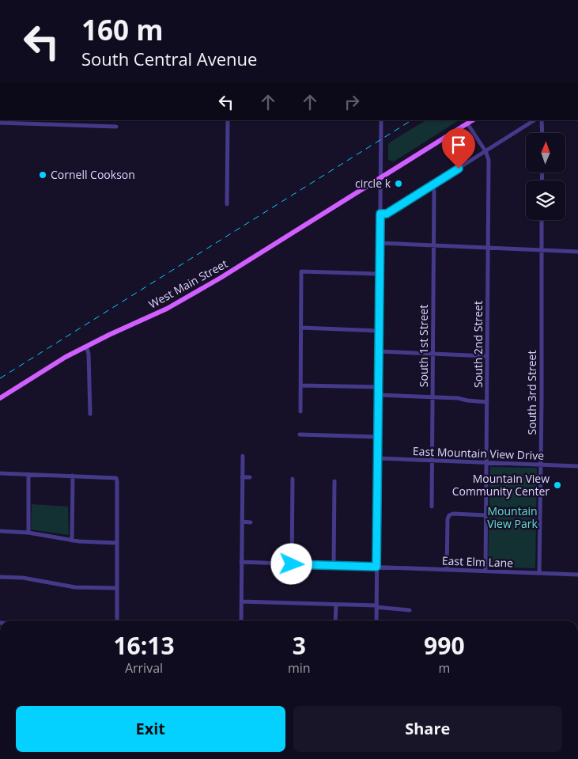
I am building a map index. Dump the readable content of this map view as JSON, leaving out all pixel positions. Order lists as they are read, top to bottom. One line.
{"streets":{"main road":["West Main Street"],"street":["South 2nd Street","South 1st Street","South 3rd Street","East Mountain View Drive","East Elm Lane"]},"crossings":[["West Main Street","South 2nd Street"],["South 2nd Street","East Mountain View Drive"],["South 2nd Street","East Elm Lane"],["South 1st Street","East Mountain View Drive"],["South 3rd Street","East Mountain View Drive"],["South 3rd Street","East Elm Lane"]],"parks":["Mountain View Park"],"places":["Cornell Cookson","circle k","Mountain View Community Center"],"north":"top","page":{"turn":["160 m","South Central Avenue"],"eta":["16:13","Arrival","3","min","990","m"],"buttons":["Exit","Share"]}}
